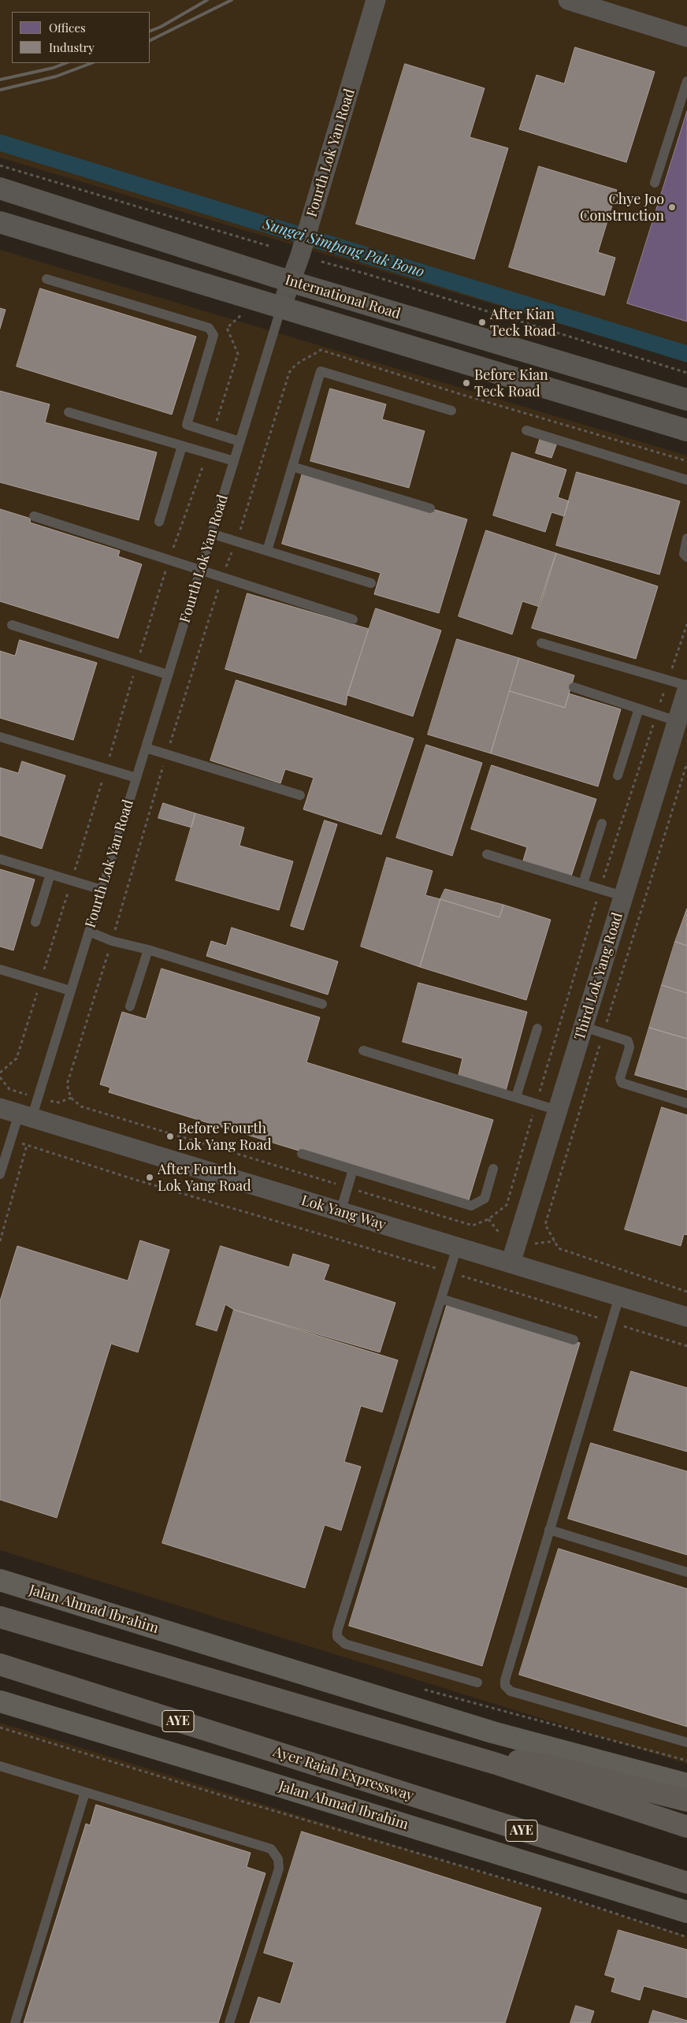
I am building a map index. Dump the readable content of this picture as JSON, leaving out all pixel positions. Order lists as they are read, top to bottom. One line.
{"streets":{"highway":["AYE","Ayer Rajah Expressway"],"main road":["International Road","Jalan Ahmad Ibrahim"],"street":["Fourth Lok Yan Road","Third Lok Yang Road","Lok Yang Way"]},"crossings":[["Fourth Lok Yan Road","International Road"],["Fourth Lok Yan Road","Lok Yang Way"],["Third Lok Yang Road","Lok Yang Way"]],"water":["Sungei Simpang Pak Bono"],"places":["Chye Joo Construction","After Kian Teck Road","Before Kian Teck Road","Before Fourth Lok Yang Road","After Fourth Lok Yang Road"],"legend":["Offices","Industry"]}
